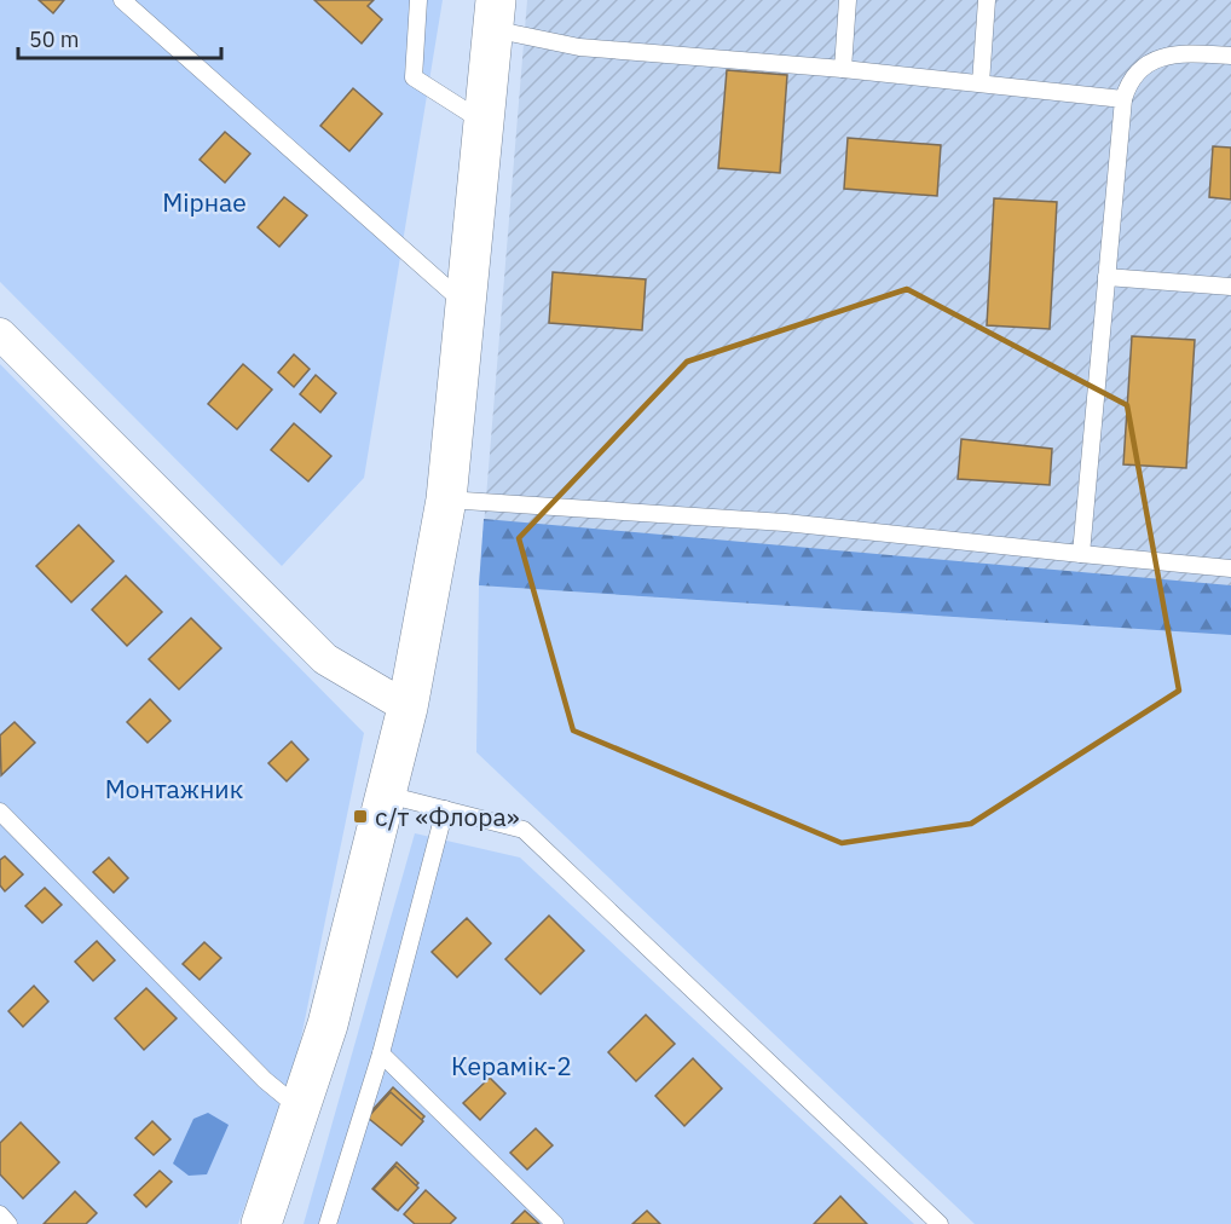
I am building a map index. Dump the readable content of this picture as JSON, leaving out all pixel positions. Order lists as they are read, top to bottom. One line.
{"parks":["Мірнае","Монтажник","Керамік-2"],"places":{"transit":["с/т «Флора»"]},"scale_bar":"50 m"}
